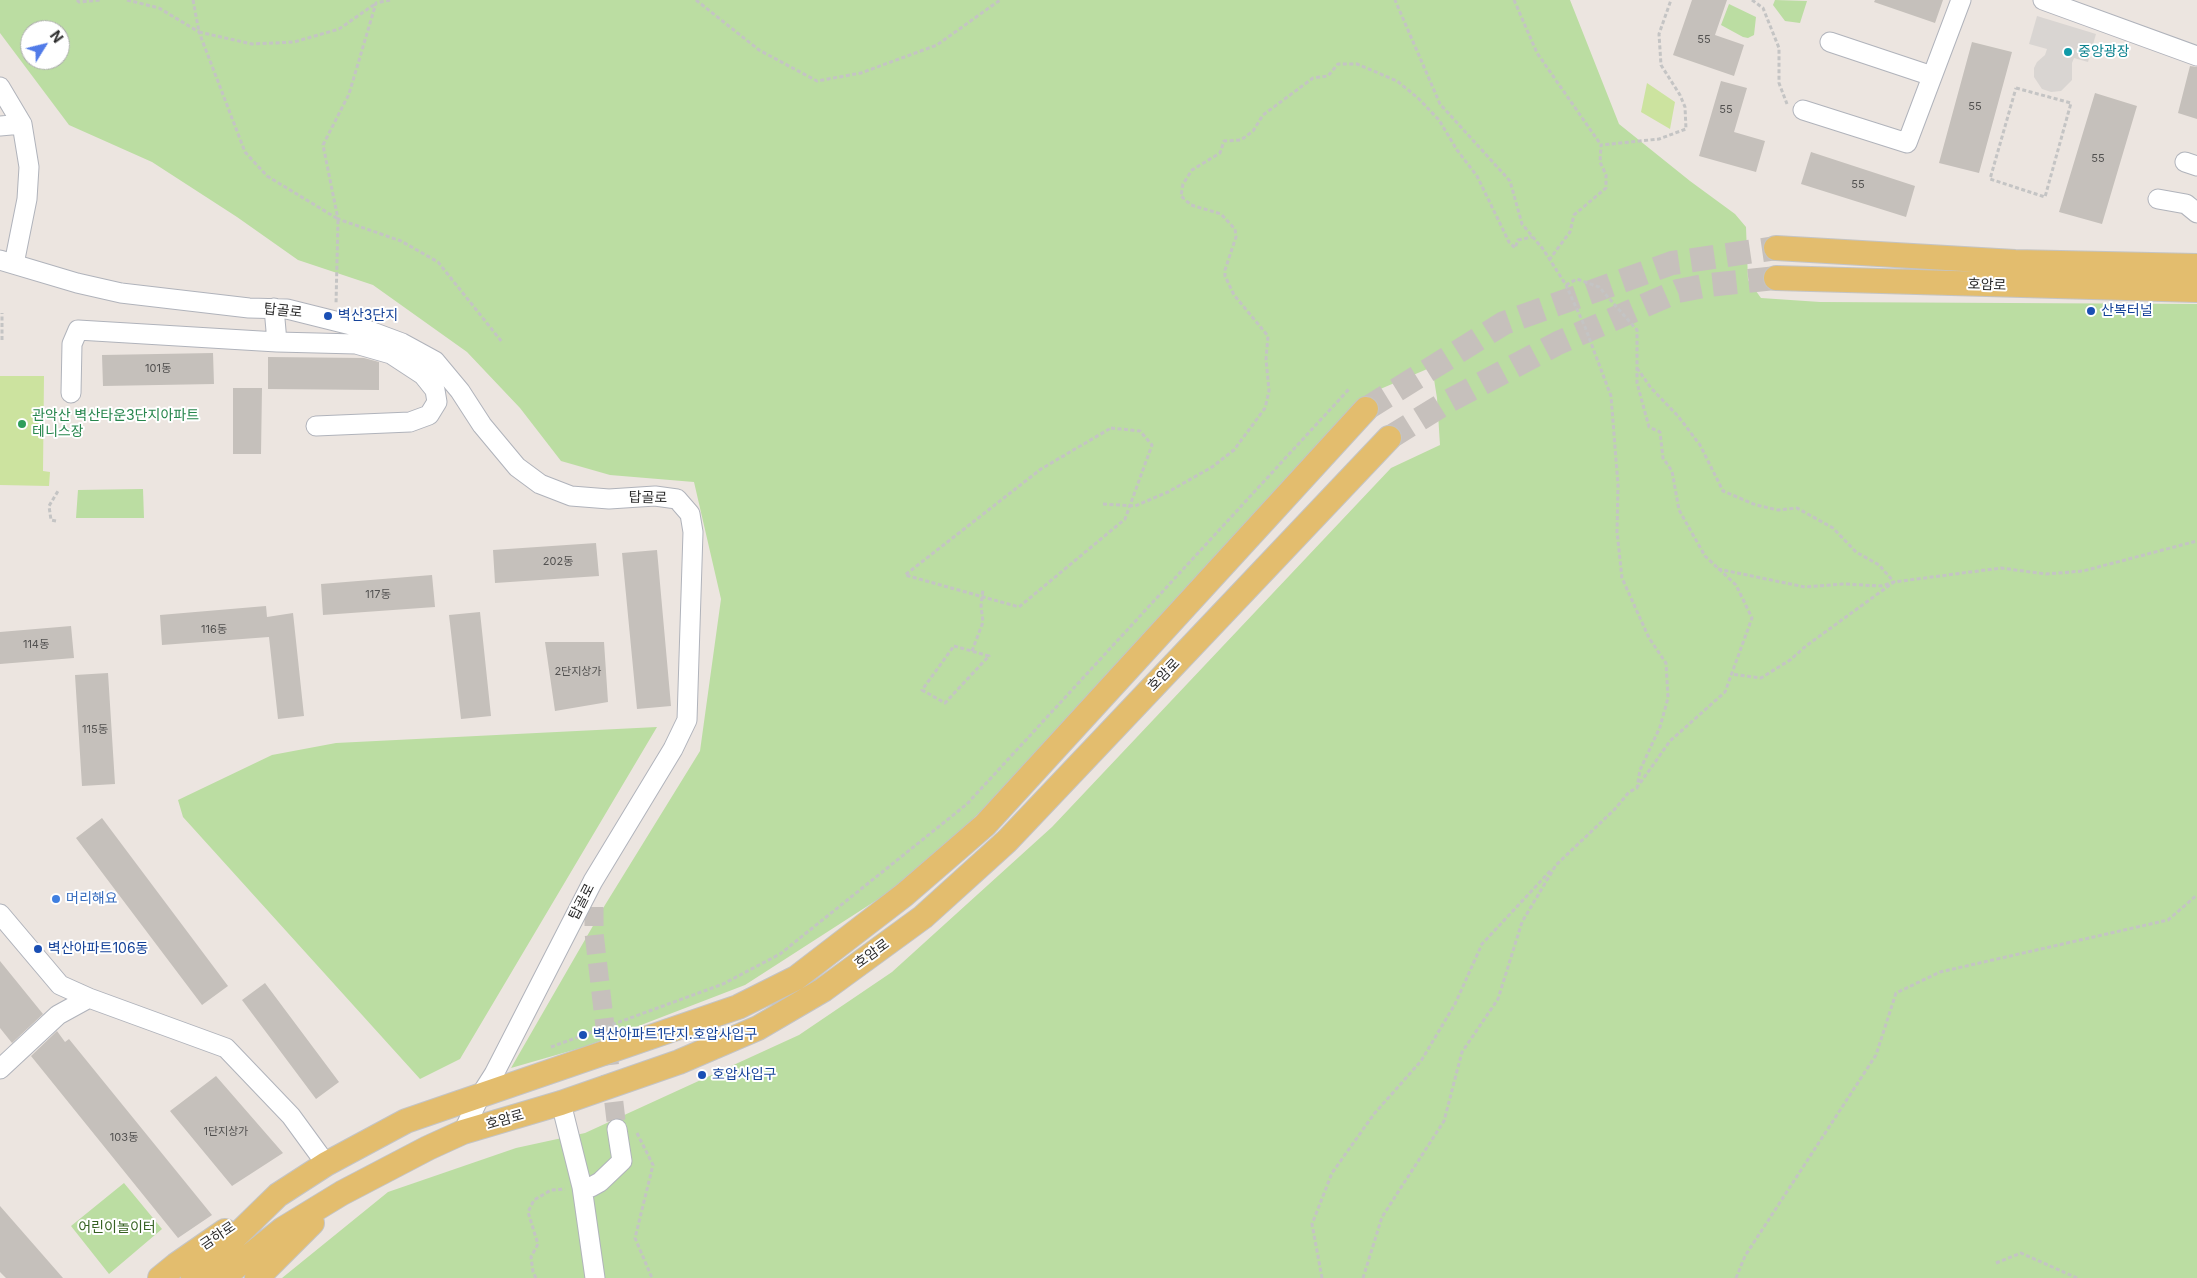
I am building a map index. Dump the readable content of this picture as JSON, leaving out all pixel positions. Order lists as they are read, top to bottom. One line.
{"streets":{"main road":["호암로","금하로"],"street":["탑골로"]},"crossings":[["호암로","탑골로"]],"parks":["어린이놀이터"],"places":["중앙광장","산복터널","벽산3단지","관악산 벽산타운3단지아파트 테니스장","머리해요","벽산아파트106동","벽산아파트1단지.호압사입구","호압사입구"],"house_numbers":["55","55","55","55","55","101동","202동","117동","116동","114동","2단지상가","115동","1단지상가","103동"],"north":"top right"}
